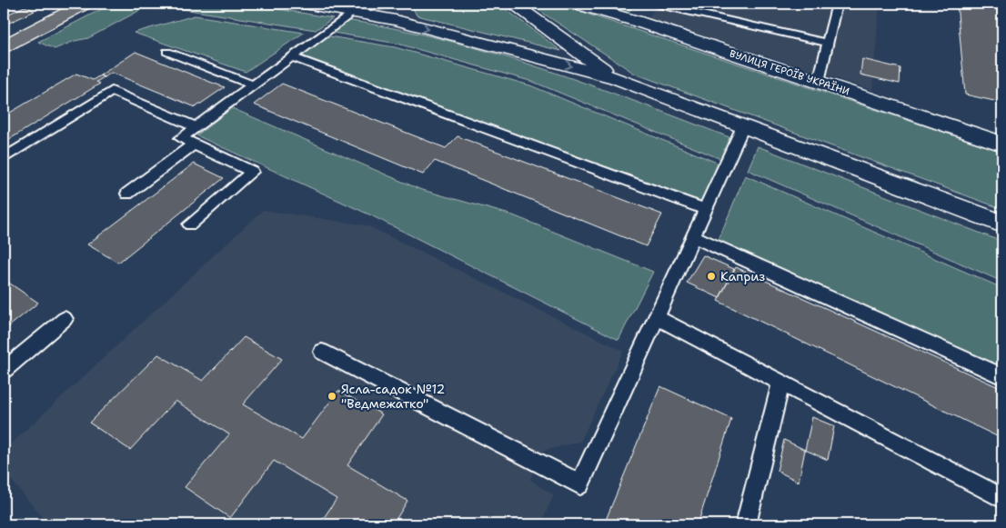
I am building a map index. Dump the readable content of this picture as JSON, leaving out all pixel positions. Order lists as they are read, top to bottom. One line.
{"streets":{"main road":["ВУЛИЦЯ ГЕРОЇВ УКРАЇНИ"]},"places":["Каприз","Ясла-садок №12 \"Ведмежатко\""]}
